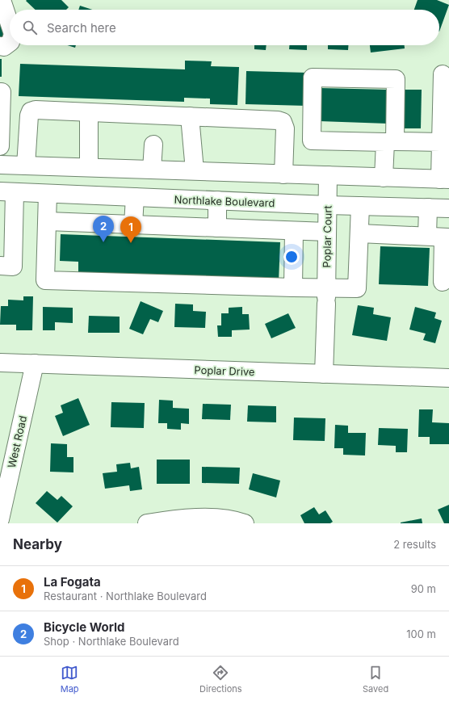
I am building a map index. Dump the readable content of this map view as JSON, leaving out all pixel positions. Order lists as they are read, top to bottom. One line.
{"streets":{"street":["Northlake Boulevard","Poplar Court","Poplar Drive","West Road"]},"crossings":[["Northlake Boulevard","Poplar Court"],["Poplar Court","Poplar Drive"],["Poplar Drive","West Road"]],"page":{"search":"Search here","pins":["2","1"],"heading":["Nearby","2 results"],"list":[{"mark":"1","name":"La Fogata","note":"Restaurant · Northlake Boulevard","value":"90 m"},{"mark":"2","name":"Bicycle World","note":"Shop · Northlake Boulevard","value":"100 m"}],"nav":["Map","Directions","Saved"]}}
